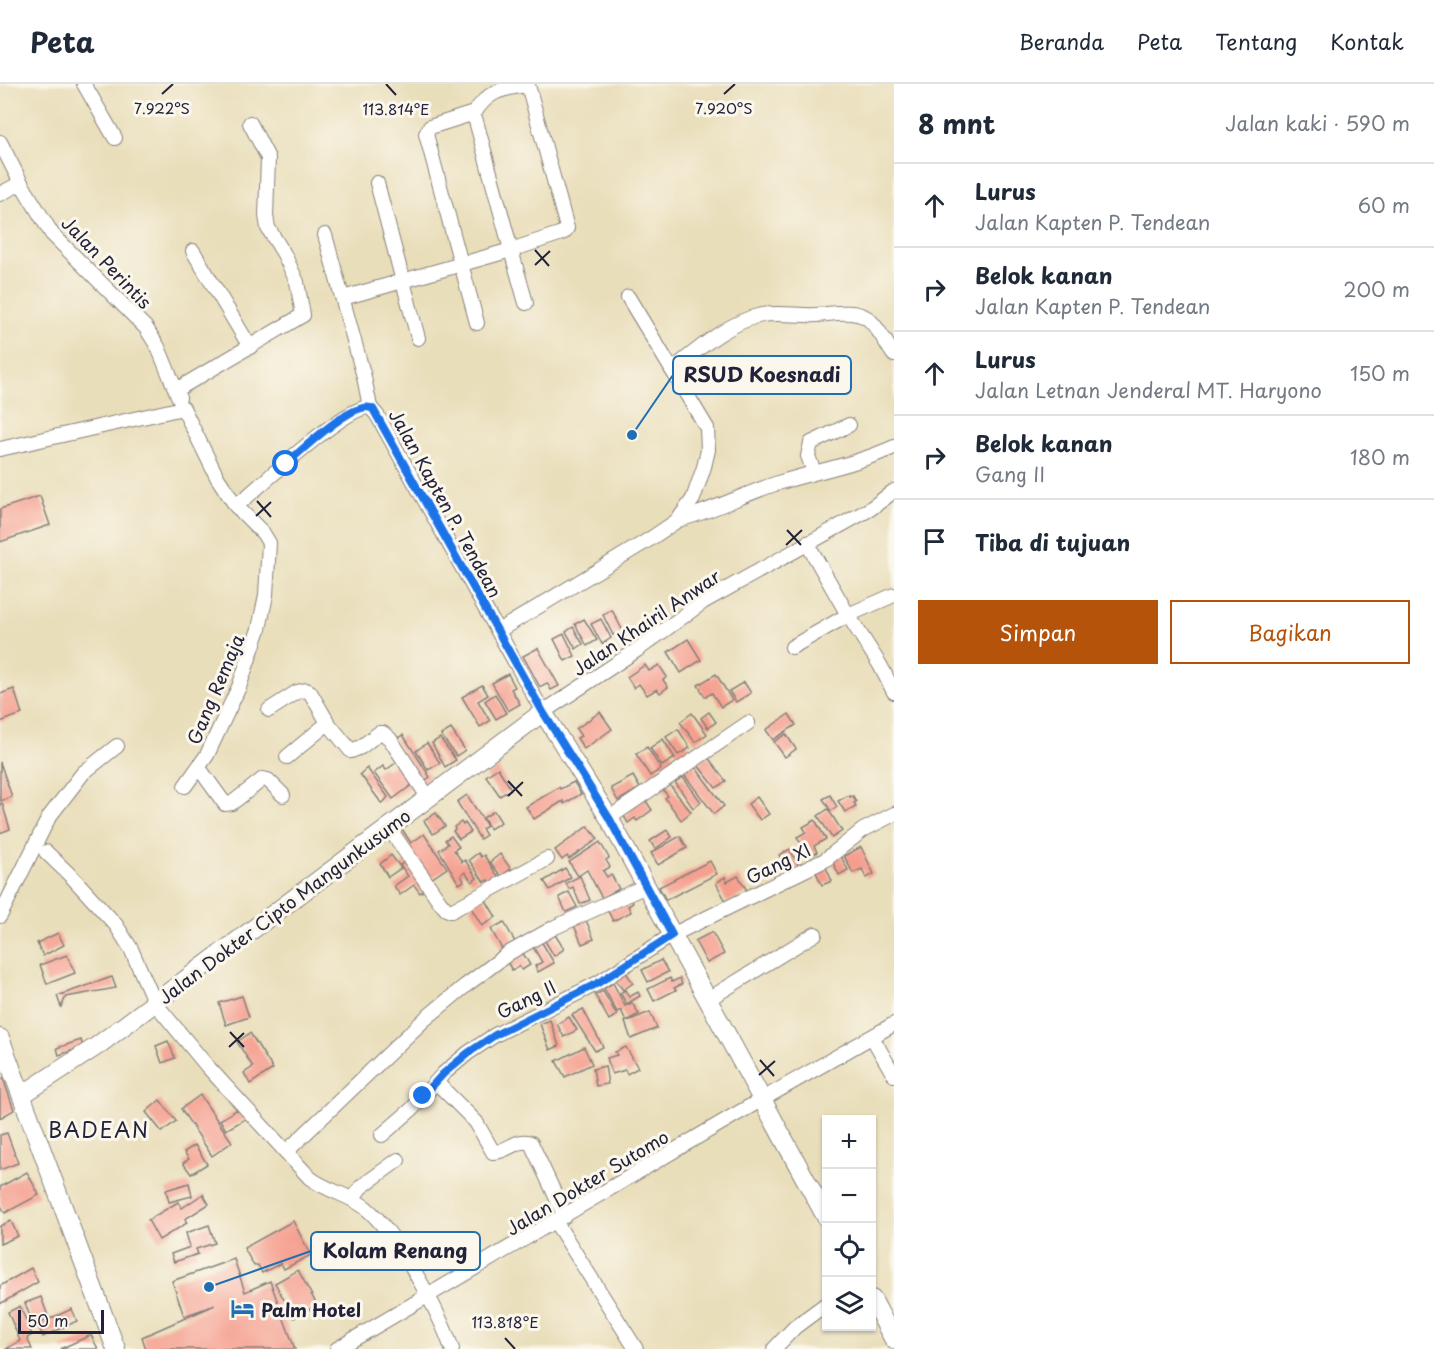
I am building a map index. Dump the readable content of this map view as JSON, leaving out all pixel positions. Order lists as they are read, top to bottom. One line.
{"streets":{"main road":["Jalan Dokter Cipto Mangunkusumo"],"street":["Jalan Perintis","Jalan Kapten P. Tendean","Jalan Khairil Anwar","Gang Remaja","Gang XI","Gang II","Jalan Dokter Sutomo"]},"crossings":[["Jalan Kapten P. Tendean","Jalan Khairil Anwar"],["Jalan Kapten P. Tendean","Gang Remaja"],["Jalan Kapten P. Tendean","Jalan Dokter Cipto Mangunkusumo"],["Jalan Khairil Anwar","Jalan Dokter Cipto Mangunkusumo"],["Gang XI","Gang II"]],"districts":["BADEAN"],"places":{"other":["RSUD Koesnadi","Kolam Renang"],"hotel":["Palm Hotel"]},"scale_bar":"50 m","page":{"header":"Peta","nav":["Beranda","Peta","Tentang","Kontak"],"heading":["8 mnt","Jalan kaki · 590 m"],"list":[["Lurus","Jalan Kapten P. Tendean","60 m"],["Belok kanan","Jalan Kapten P. Tendean","200 m"],["Lurus","Jalan Letnan Jenderal MT. Haryono","150 m"],["Belok kanan","Gang II","180 m"],"Tiba di tujuan"],"buttons":["Simpan","Bagikan"],"map_buttons":["+","−"],"scale":"50 m"},"coordinates":["7.922°S","7.920°S","113.814°E","113.818°E"]}
